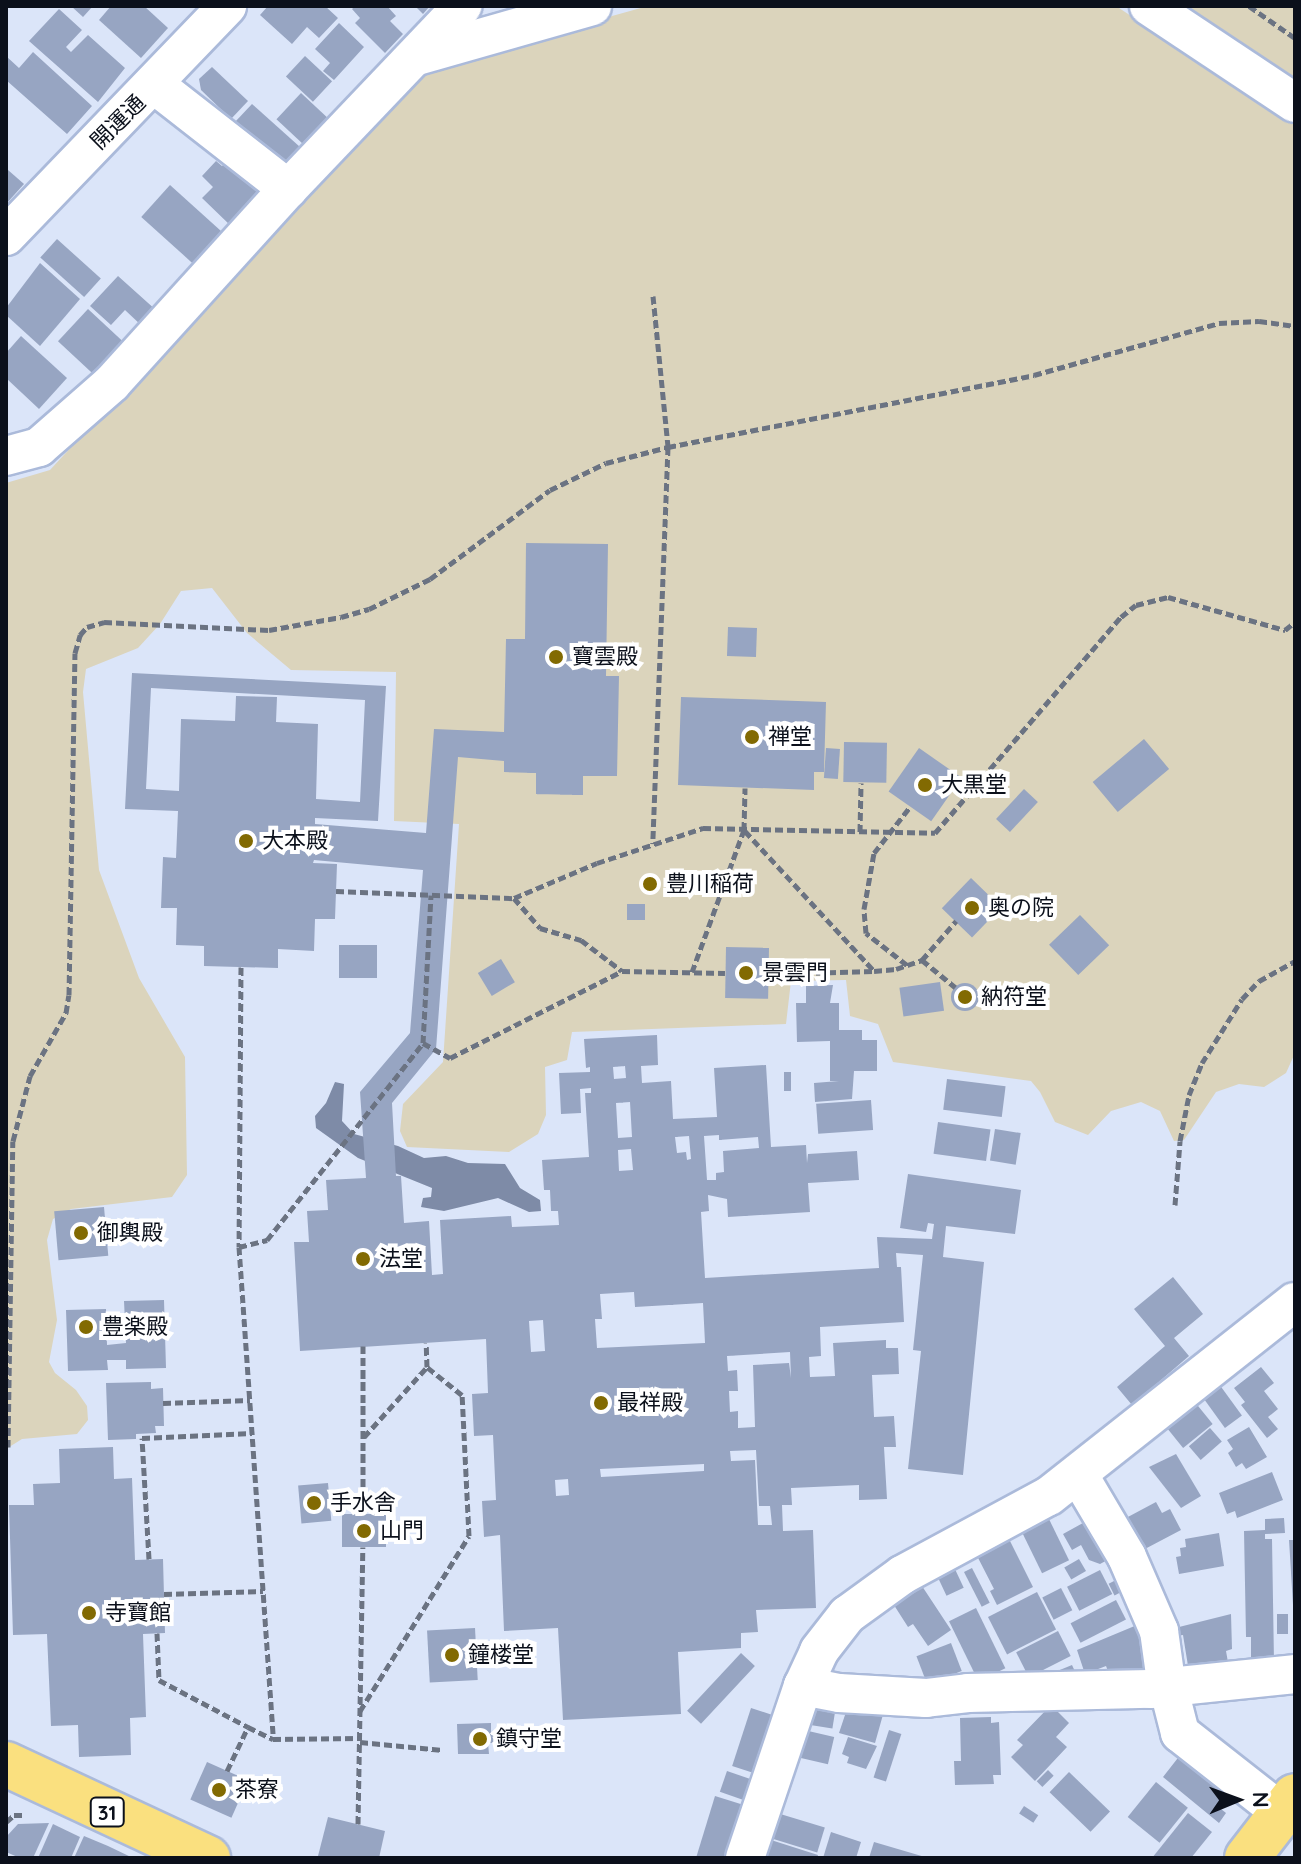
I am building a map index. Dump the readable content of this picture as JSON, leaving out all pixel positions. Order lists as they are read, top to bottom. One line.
{"streets":{"main road":["31"],"street":["開運通"]},"places":["寶雲殿","禅堂","大黒堂","大本殿","豊川稲荷","奥の院","景雲門","納符堂","御輿殿","法堂","豊楽殿","最祥殿","手水舎","山門","寺寶館","鐘楼堂","鎮守堂","茶寮"],"north":"right"}
